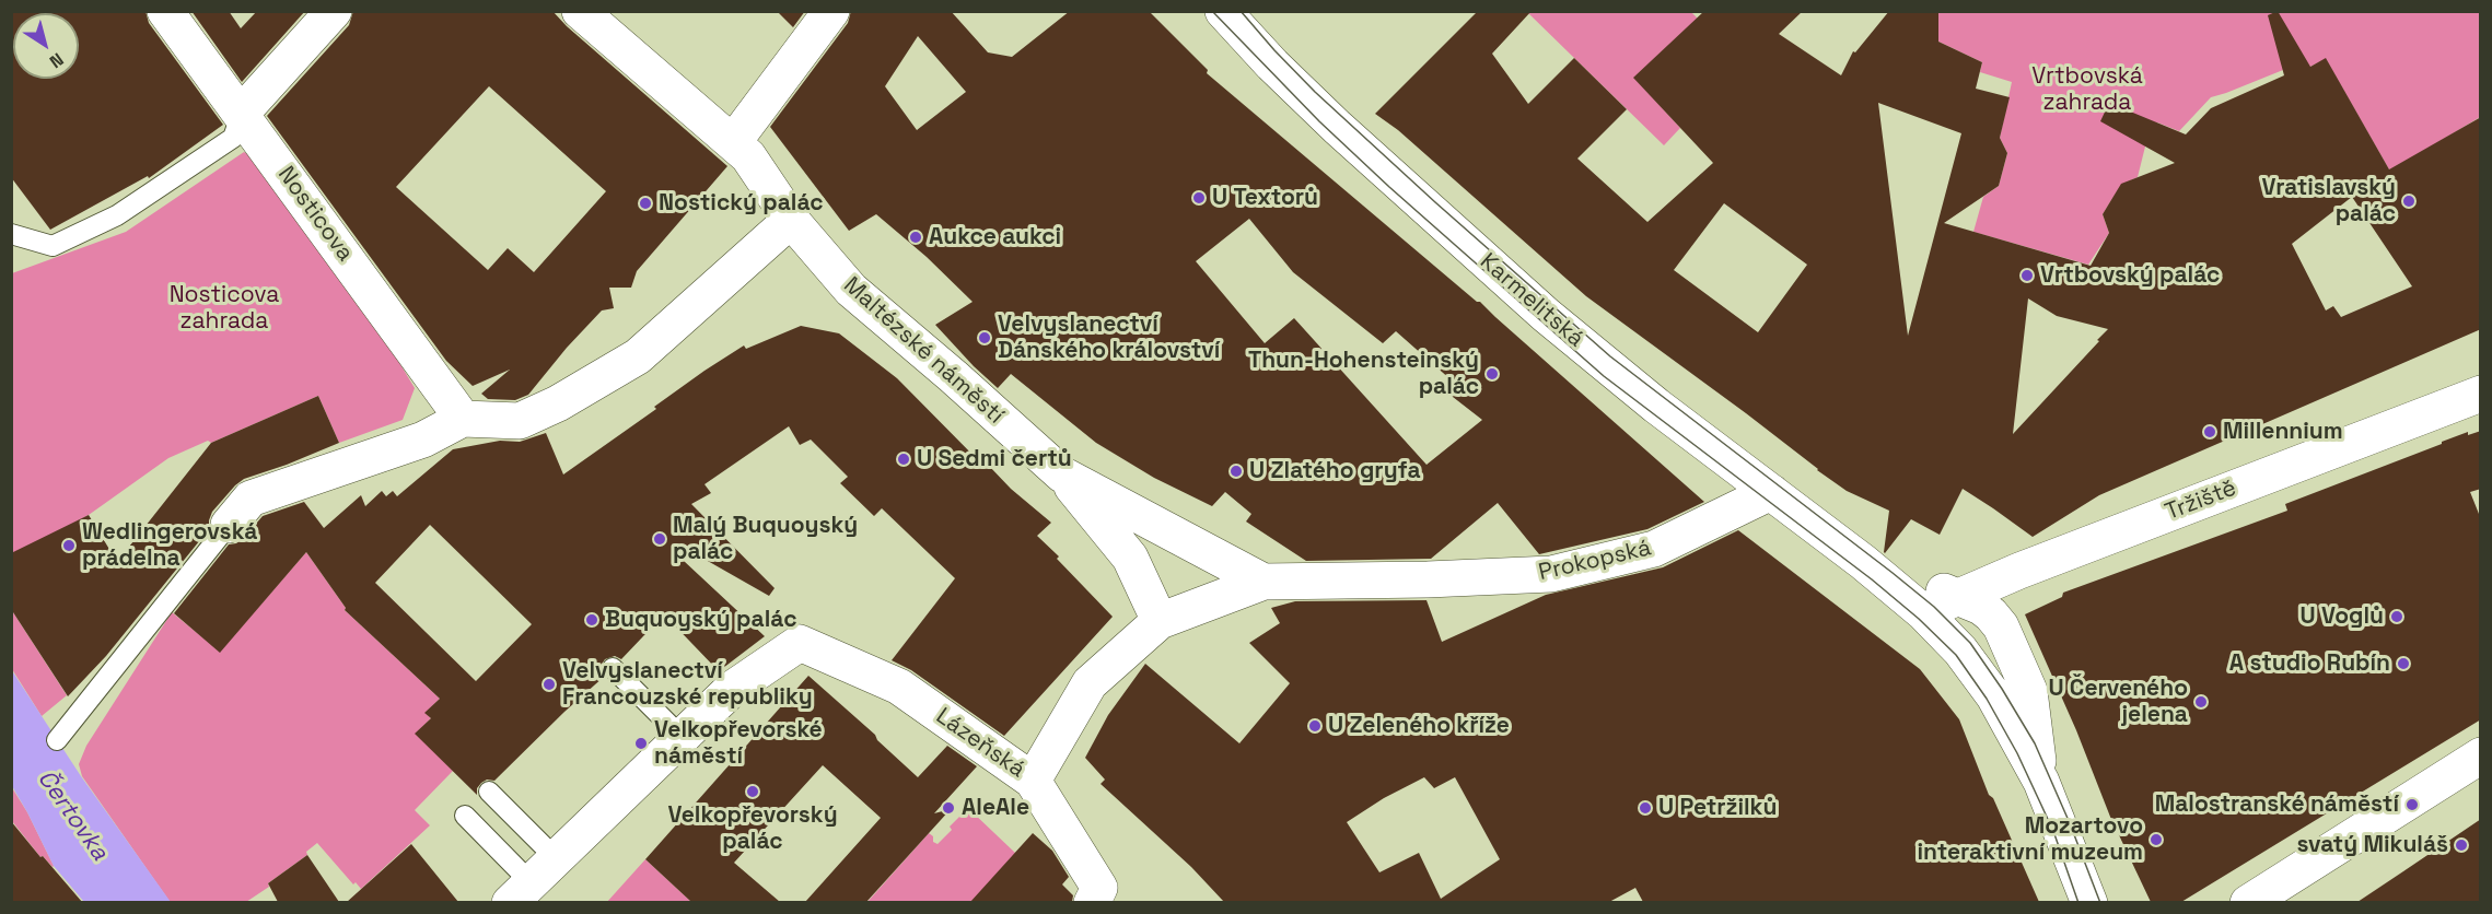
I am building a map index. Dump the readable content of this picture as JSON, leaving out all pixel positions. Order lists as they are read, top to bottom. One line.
{"streets":{"street":["Nosticova","Karmelitská","Maltézské náměstí","Tržiště","Prokopská","Lázeňská"]},"crossings":[["Karmelitská","Tržiště"],["Karmelitská","Prokopská"],["Maltézské náměstí","Prokopská"],["Maltézské náměstí","Lázeňská"]],"water":["Čertovka"],"parks":["Vrtbovská zahrada","Nosticova zahrada"],"places":["U Textorů","Vratislavský palác","Nostický palác","Aukce aukci","Vrtbovský palác","Velvyslanectví Dánského království","Thun-Hohensteinský palác","Millennium","U Sedmi čertů","U Zlatého gryfa","Malý Buquoyský palác","Wedlingerovská prádelna","U Voglů","Buquoyský palác","A studio Rubín","Velvyslanectví Francouzské republiky","U Červeného jelena","U Zeleného kříže","Velkopřevorské náměstí","Velkopřevorský palác","Malostranské náměstí","AleAle","U Petržilků","Mozartovo interaktivní muzeum","svatý Mikuláš"],"north":"bottom right"}
